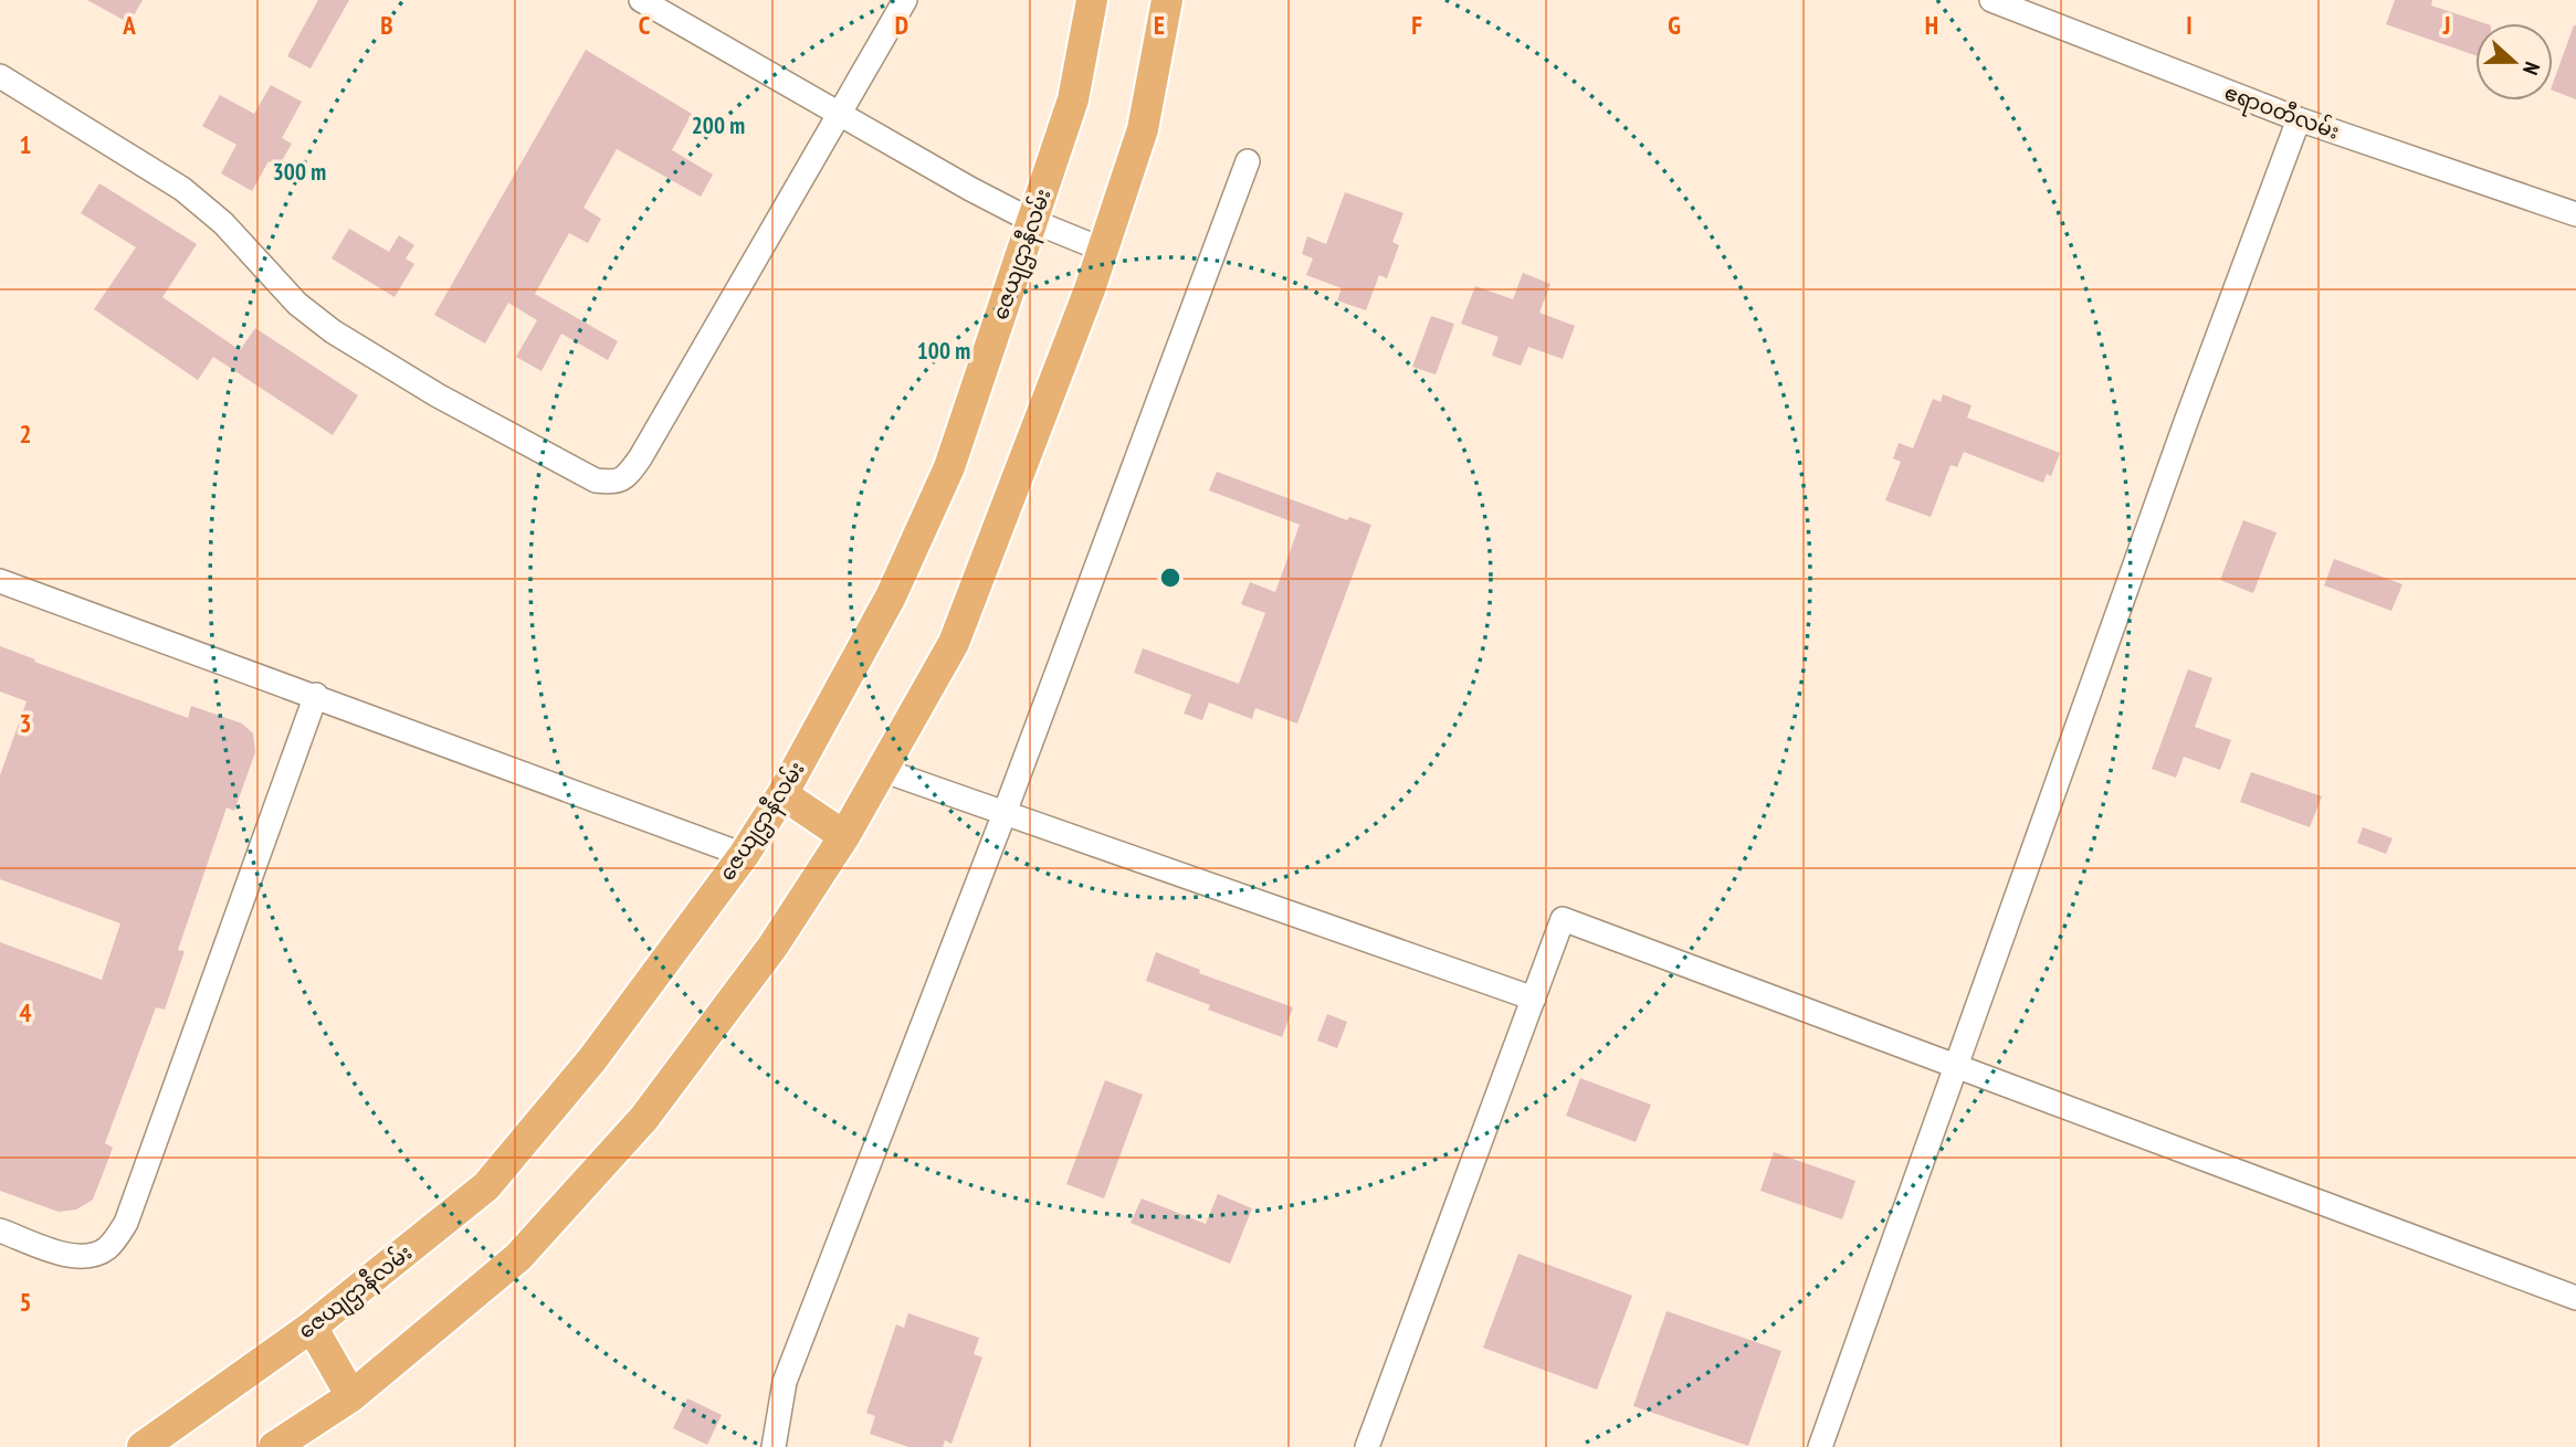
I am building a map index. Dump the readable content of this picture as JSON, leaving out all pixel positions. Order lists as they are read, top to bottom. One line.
{"streets":{"main road":["ဇေယျဌာနီလမ်း"],"street":["ဧရာဝတီလမ်း"]},"north":"right","grid":{"columns":["A","B","C","D","E","F","G","H","I","J"],"rows":["1","2","3","4","5"]},"rings":["200 m","300 m","100 m"]}
